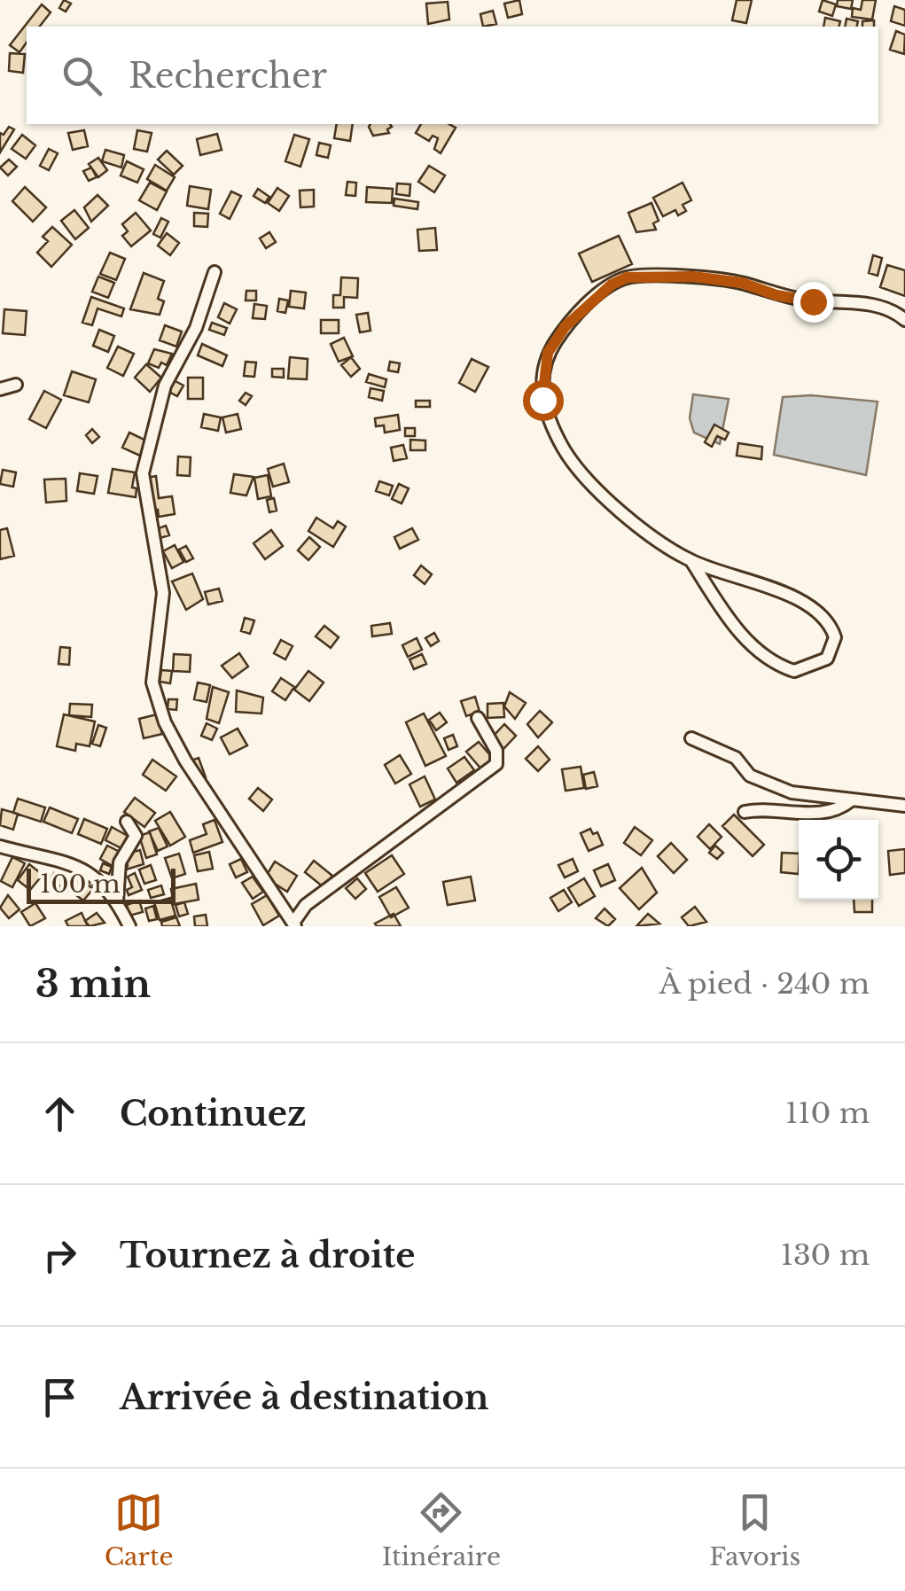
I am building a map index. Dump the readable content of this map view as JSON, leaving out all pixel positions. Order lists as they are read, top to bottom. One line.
{"scale_bar":"100 m","page":{"search":"Rechercher","scale":"100 m","heading":["3 min","À pied · 240 m"],"list":[["Continuez","110 m"],["Tournez à droite","130 m"],"Arrivée à destination"],"nav":["Carte","Itinéraire","Favoris"]}}
